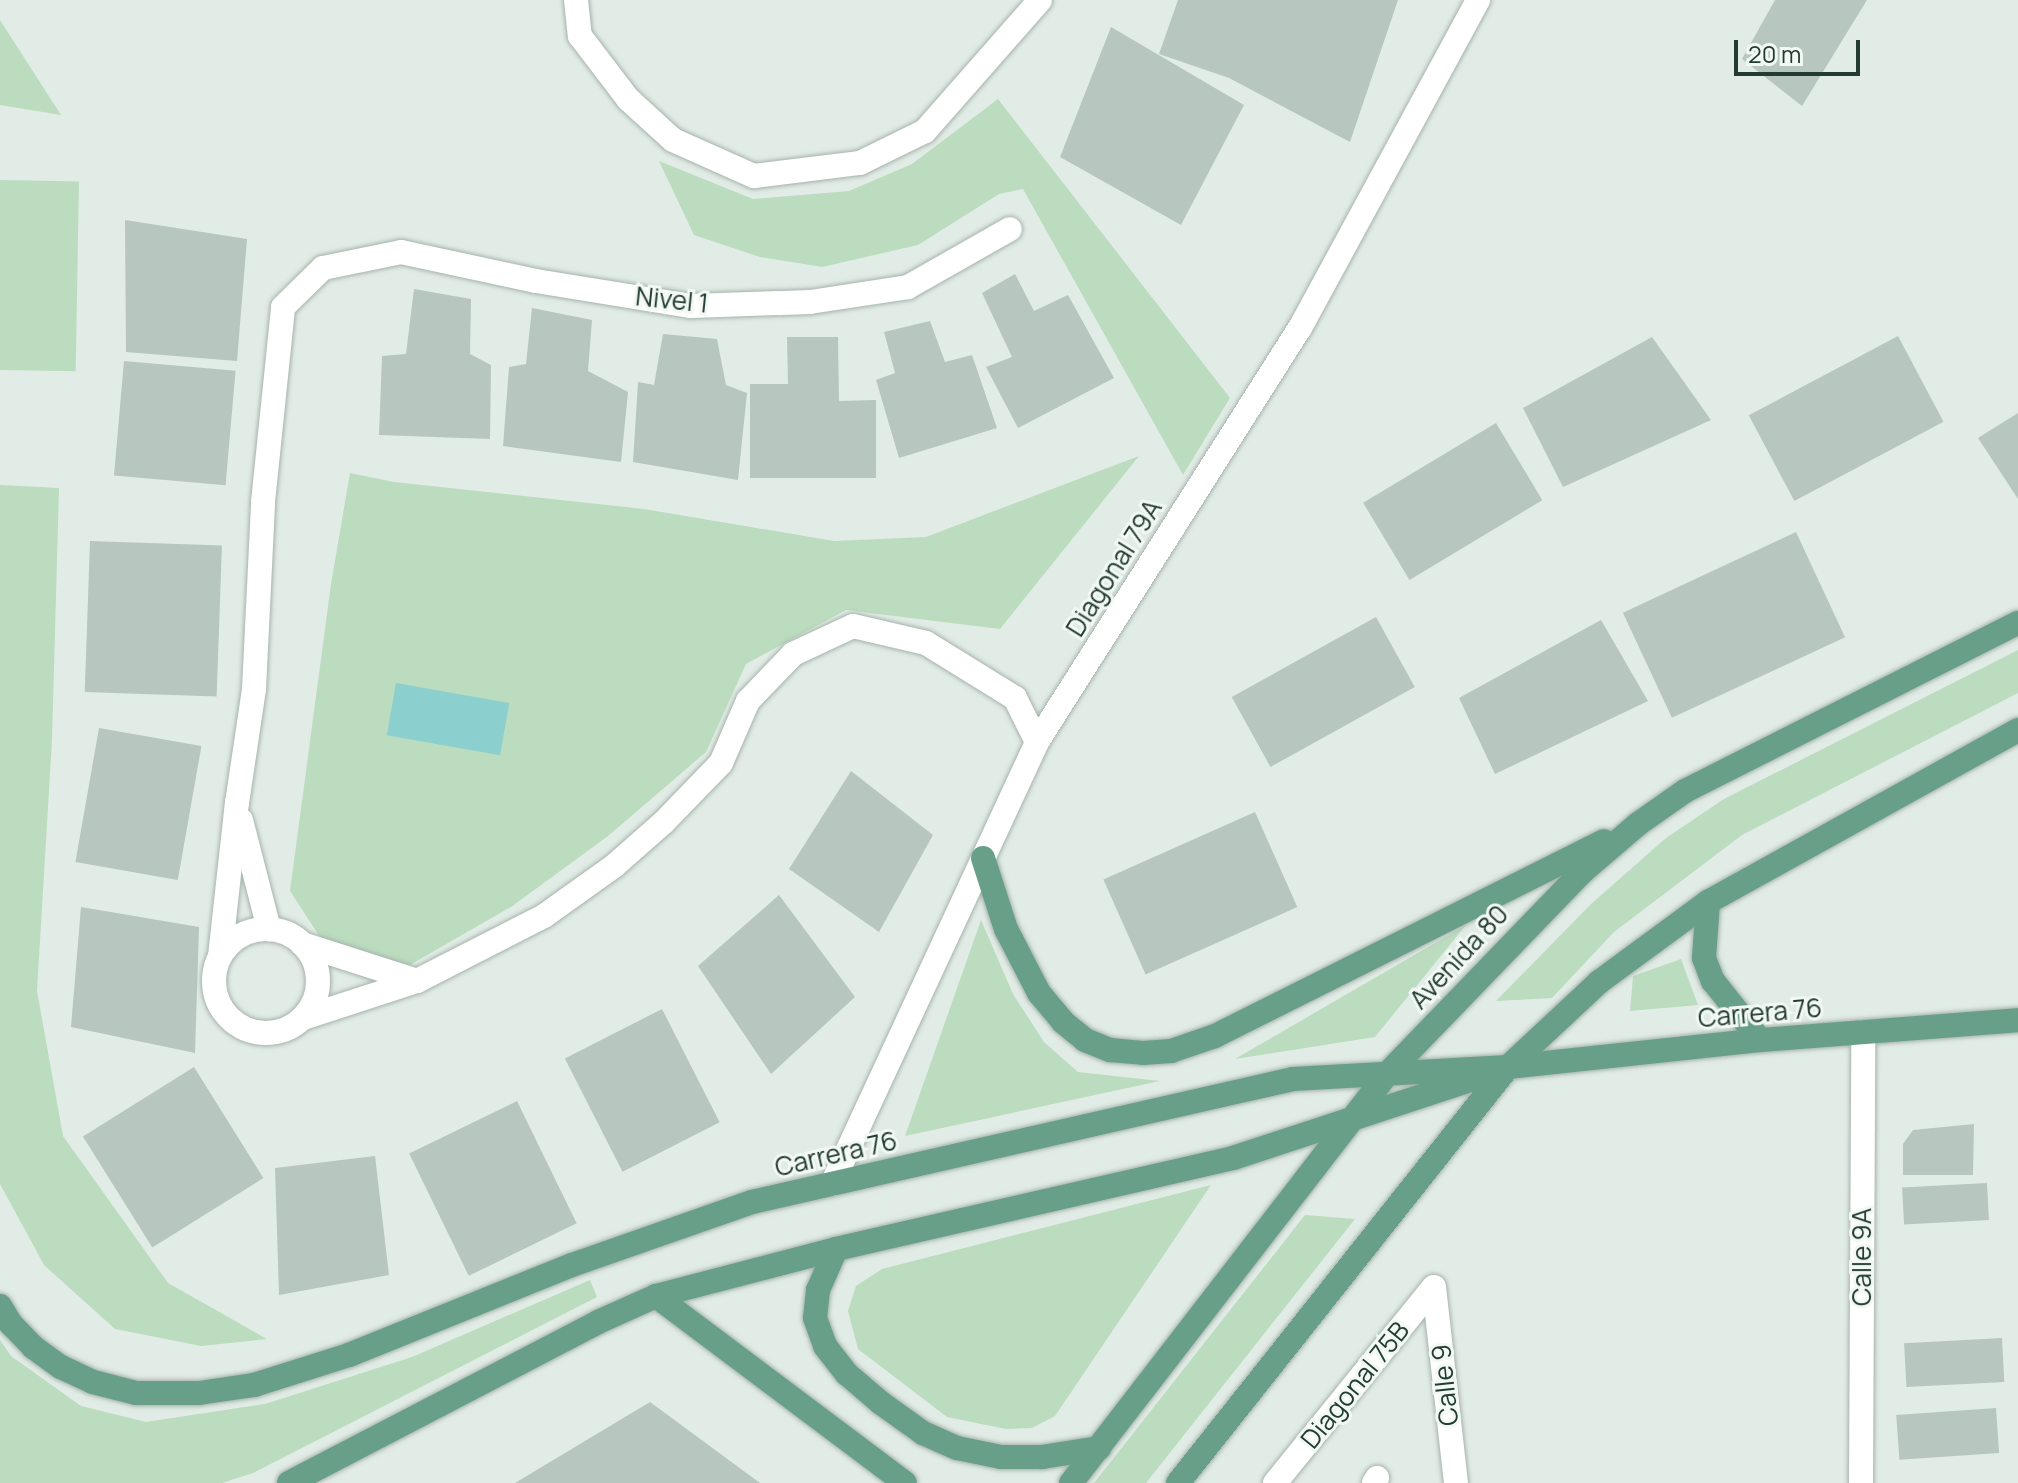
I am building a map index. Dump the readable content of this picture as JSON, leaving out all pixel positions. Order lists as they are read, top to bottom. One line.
{"streets":{"main road":["Avenida 80","Carrera 76"],"street":["Nivel 1","Diagonal 79A","Calle 9A","Diagonal 75B","Calle 9"]},"crossings":[["Diagonal 79A","Carrera 76"],["Avenida 80","Carrera 76"],["Carrera 76","Calle 9A"],["Diagonal 75B","Calle 9"]],"scale_bar":"20 m"}
